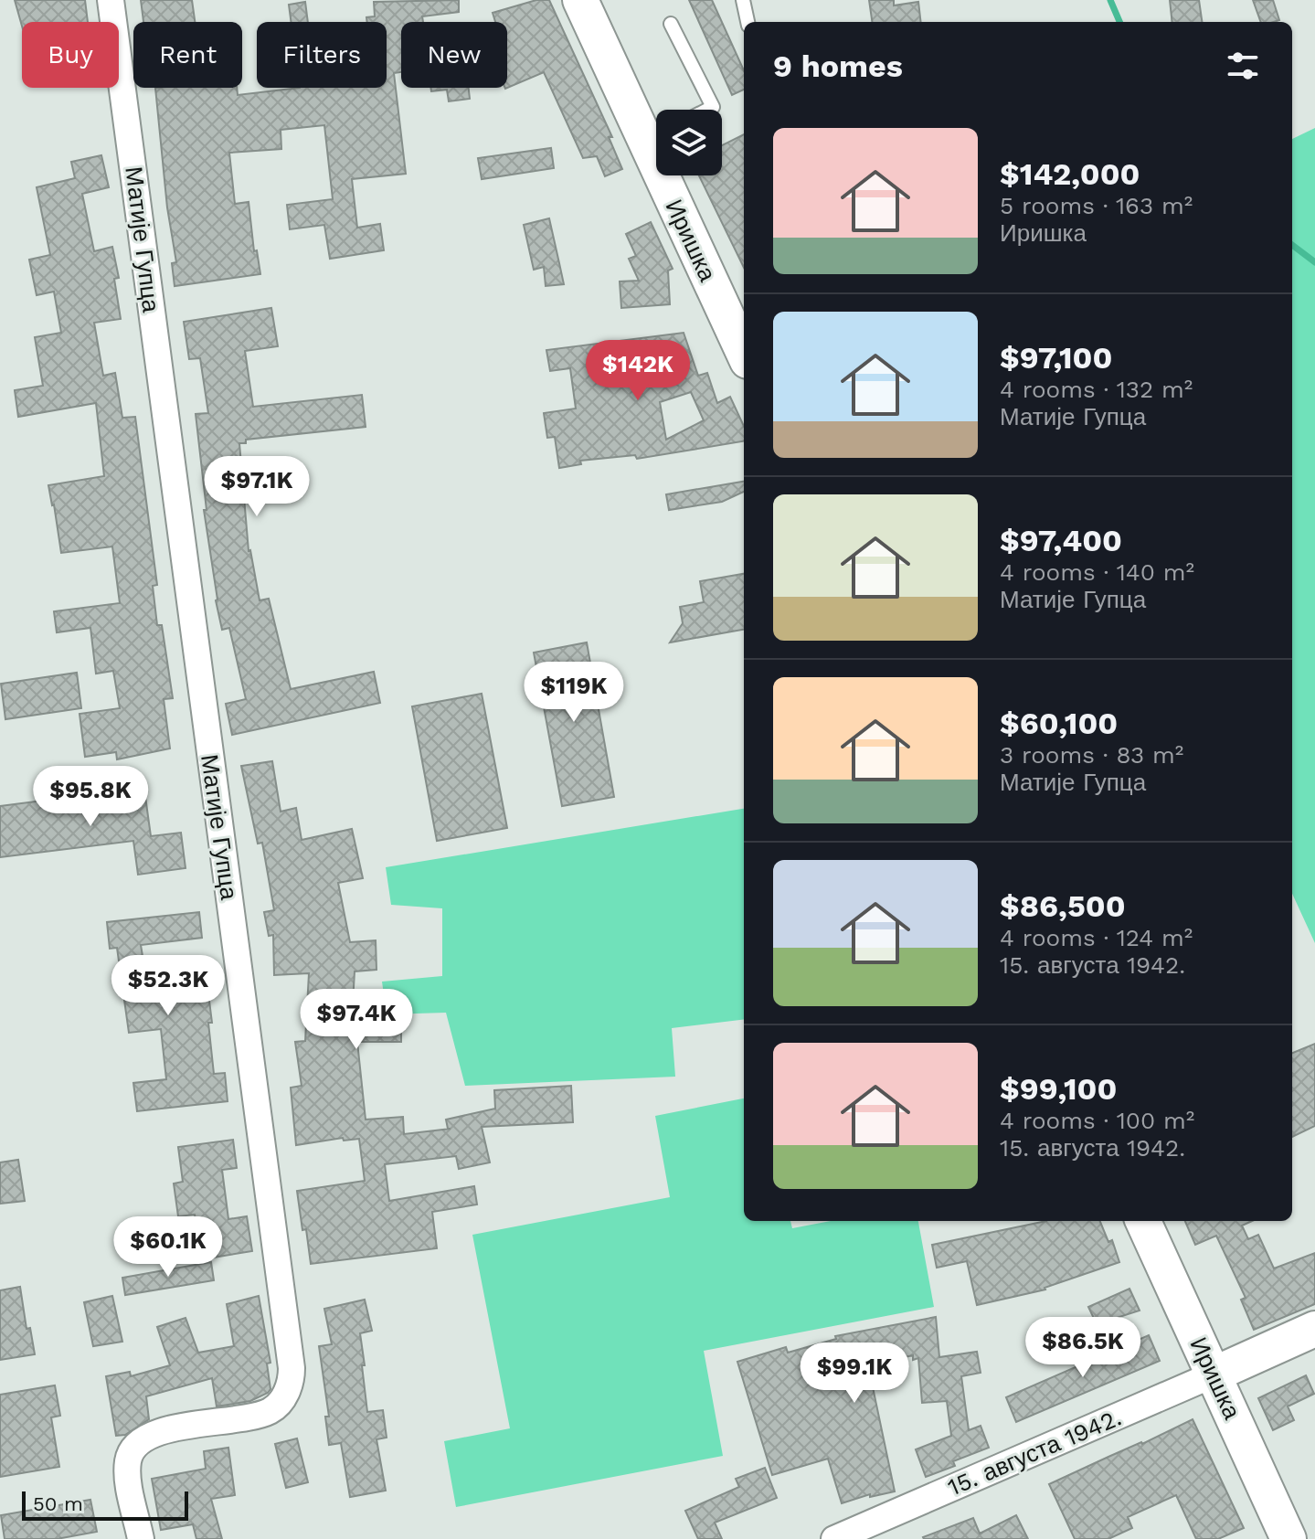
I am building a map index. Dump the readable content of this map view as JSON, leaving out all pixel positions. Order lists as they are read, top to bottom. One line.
{"streets":{"street":["Матије Гупца","Иришка","15. августа 1942."]},"crossings":[["Иришка","15. августа 1942."]],"scale_bar":"50 m","page":{"chip":["Buy","Rent","Filters","New"],"heading":"9 homes","list":[{"name":"$142,000","note":"5 rooms · 163 m² · Иришка"},{"name":"$97,100","note":"4 rooms · 132 m² · Матије Гупца"},{"name":"$97,400","note":"4 rooms · 140 m² · Матије Гупца"},{"name":"$60,100","note":"3 rooms · 83 m² · Матије Гупца"},{"name":"$86,500","note":"4 rooms · 124 m² · 15. августа 1942."},{"name":"$99,100","note":"4 rooms · 100 m² · 15. августа 1942."}],"price":["$142K","$97.1K","$119K","$95.8K","$52.3K","$97.4K","$60.1K","$86.5K","$99.1K"],"scale":"50 m"}}
